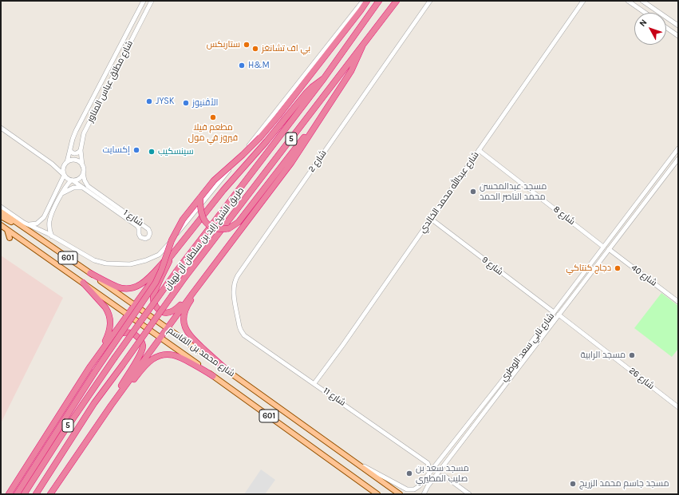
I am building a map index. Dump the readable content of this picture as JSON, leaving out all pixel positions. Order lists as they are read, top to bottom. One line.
{"streets":{"highway":["5","طريق الشيخ زايد بن سلطان آل نهيان"],"main road":["601","شارع محمد بن القاسم"],"street":["شارع مطلق عباس المناور","شارع 2","شارع عبدالله محمد الخالدي","شارع 8","شارع 1","شارع 9","شارع 40","شارع نابي سعد الوطري","شارع 26","شارع 11"]},"crossings":[["شارع مطلق عباس المناور","شارع 1"],["شارع 2","شارع 11"],["شارع عبدالله محمد الخالدي","شارع 8"],["شارع عبدالله محمد الخالدي","شارع 9"],["شارع عبدالله محمد الخالدي","شارع 11"],["شارع 8","شارع نابي سعد الوطري"],["شارع 9","شارع نابي سعد الوطري"],["شارع 40","شارع نابي سعد الوطري"],["شارع نابي سعد الوطري","شارع محمد بن القاسم"],["شارع نابي سعد الوطري","شارع 26"]],"places":["ستاربكس","بي اف تشانغز","H&M","JYSK","الأڤنيوز","مطعم فيلا فيروز في مول","إكسايت","سينسكيب","مسجد عبدالمحسن محمد الناصر الحمد","دجاج كنتاكي","مسجد الرابية","مسجد سعد بن صليب المطيري","مسجد جاسم محمد الزريج"],"north":"top left"}
